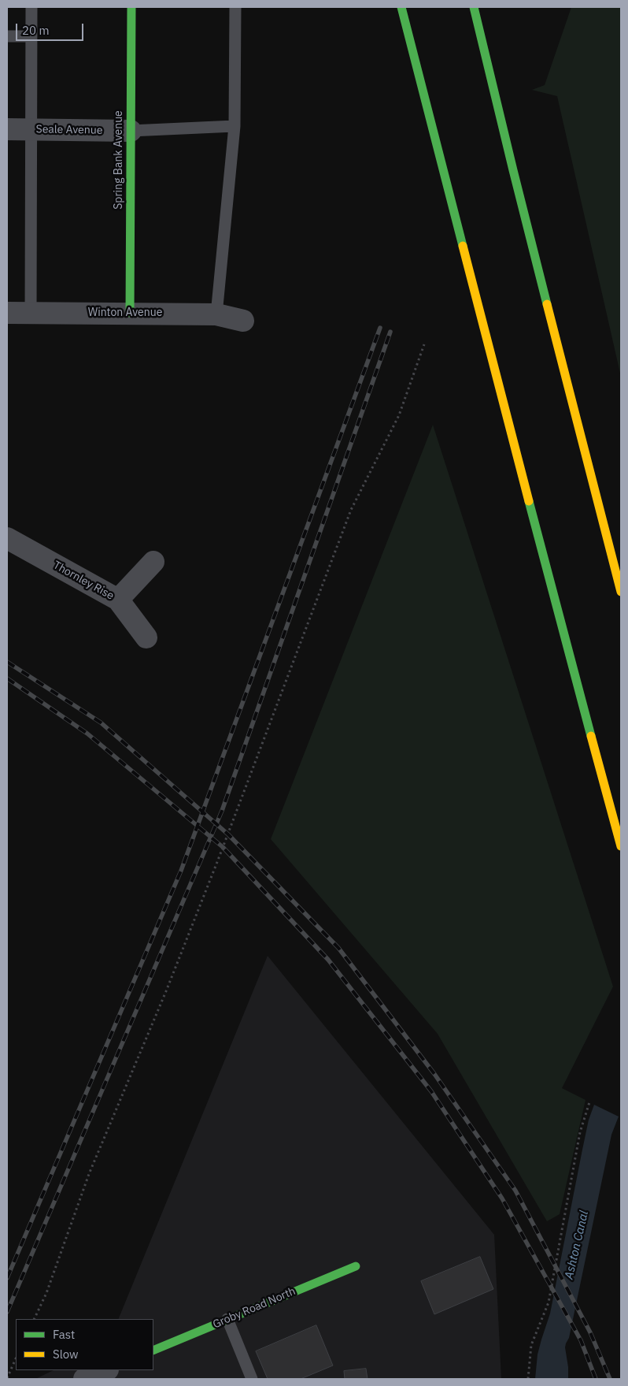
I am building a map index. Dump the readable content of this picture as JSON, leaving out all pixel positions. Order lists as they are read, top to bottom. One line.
{"streets":{"main road":["Spring Bank Avenue","Groby Road North"],"street":["Seale Avenue","Winton Avenue","Thornley Rise"]},"crossings":[["Seale Avenue","Spring Bank Avenue"],["Spring Bank Avenue","Winton Avenue"]],"water":["Ashton Canal"],"legend":["Fast","Slow"],"scale_bar":"20 m"}
